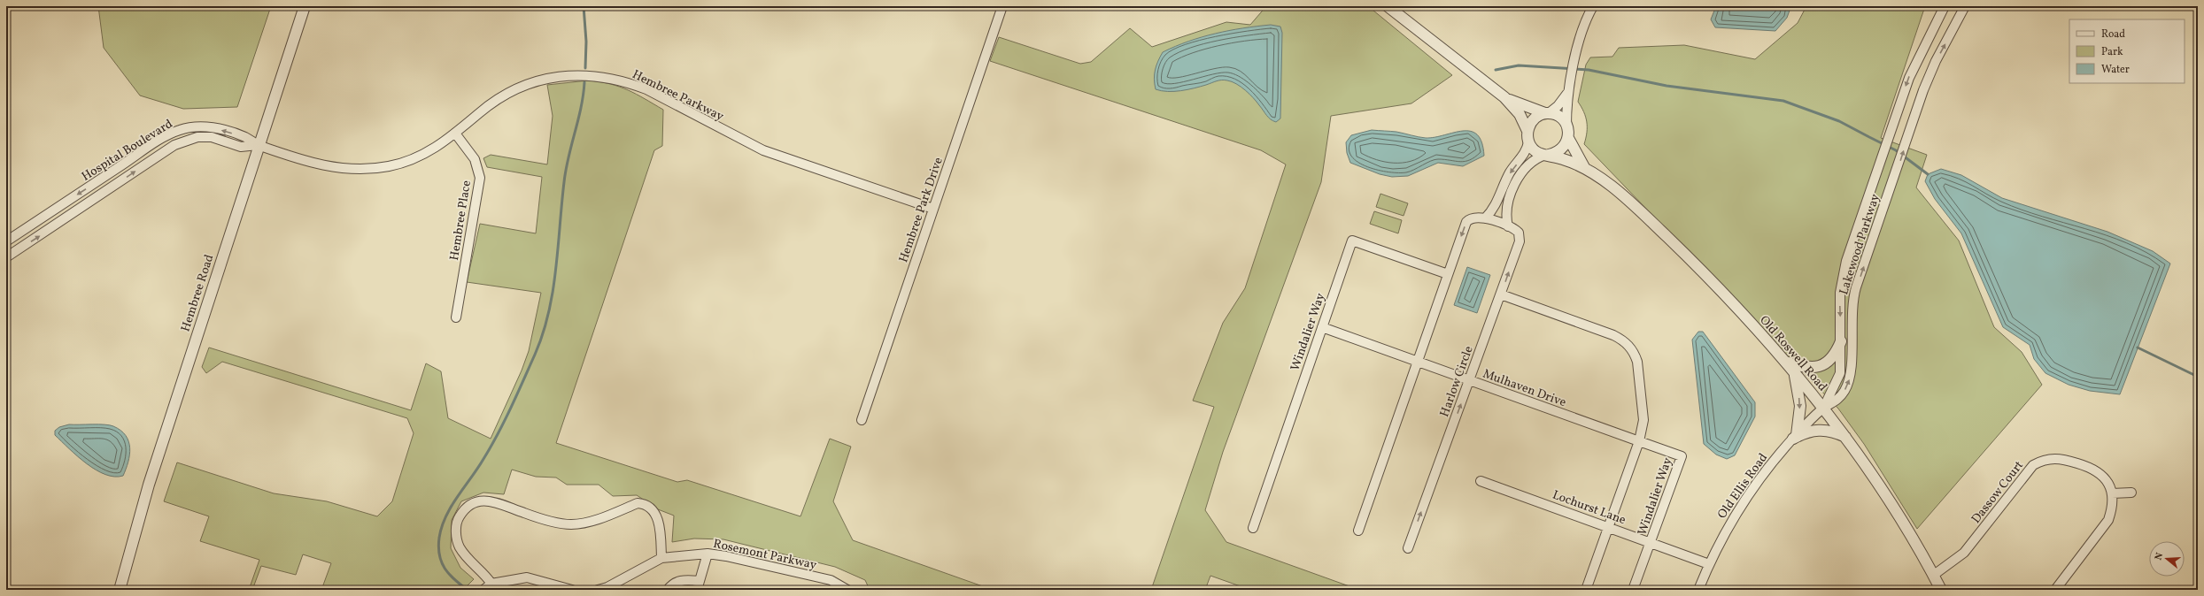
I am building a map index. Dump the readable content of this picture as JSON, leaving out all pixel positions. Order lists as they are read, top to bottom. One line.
{"streets":{"street":["Hembree Parkway","Hospital Boulevard","Hembree Park Drive","Hembree Place","Lakewood Parkway","Hembree Road","Windalier Way","Old Roswell Road","Harlow Circle","Mulhaven Drive","Old Ellis Road","Dassow Court","Lochurst Lane","Rosemont Parkway"]},"crossings":[["Hembree Parkway","Hospital Boulevard"],["Hembree Parkway","Hembree Park Drive"],["Hembree Parkway","Hembree Place"],["Hembree Parkway","Hembree Road"],["Hospital Boulevard","Hembree Road"],["Lakewood Parkway","Old Roswell Road"],["Lakewood Parkway","Old Ellis Road"],["Windalier Way","Harlow Circle"],["Windalier Way","Mulhaven Drive"],["Windalier Way","Lochurst Lane"],["Old Roswell Road","Old Ellis Road"],["Old Roswell Road","Dassow Court"],["Harlow Circle","Mulhaven Drive"],["Old Ellis Road","Lochurst Lane"]],"legend":["Road","Park","Water"],"north":"left"}
